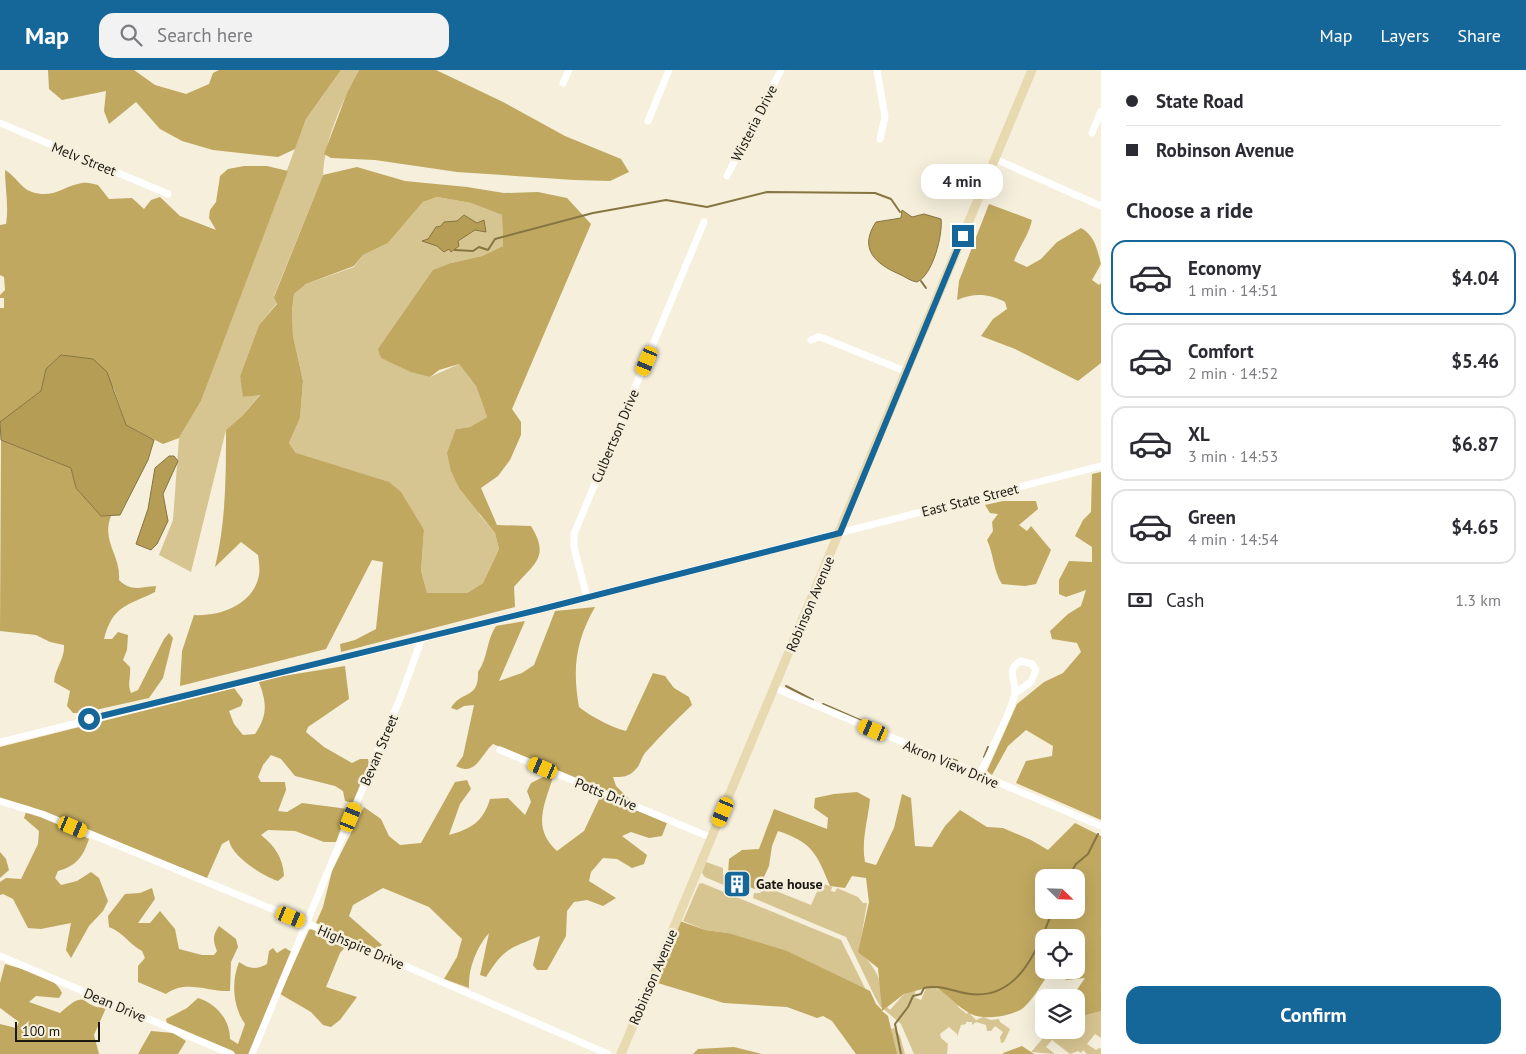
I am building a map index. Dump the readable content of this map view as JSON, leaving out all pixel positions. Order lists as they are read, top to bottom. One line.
{"streets":{"main road":["Robinson Avenue"],"street":["Wisteria Drive","Melv Street","Culbertson Drive","East State Street","Bevan Street","Akron View Drive","Potts Drive","Highspire Drive","Dean Drive"]},"crossings":[["Culbertson Drive","East State Street"],["East State Street","Robinson Avenue"],["East State Street","Bevan Street"],["Robinson Avenue","Akron View Drive"],["Robinson Avenue","Potts Drive"],["Bevan Street","Highspire Drive"]],"places":{"building":["Gate house"]},"scale_bar":"100 m","north":"bottom right","page":{"header":"Map","search":"Search here","nav":["Map","Layers","Share"],"banner":["State Road","Robinson Avenue"],"bubble":"4 min","heading":"Choose a ride","list":[{"name":"Economy","note":"1 min · 14:51","value":"$4.04"},{"name":"Comfort","note":"2 min · 14:52","value":"$5.46"},{"name":"XL","note":"3 min · 14:53","value":"$6.87"},{"name":"Green","note":"4 min · 14:54","value":"$4.65"}],"pay":["Cash","1.3 km"],"buttons":"Confirm","scale":"100 m"}}
